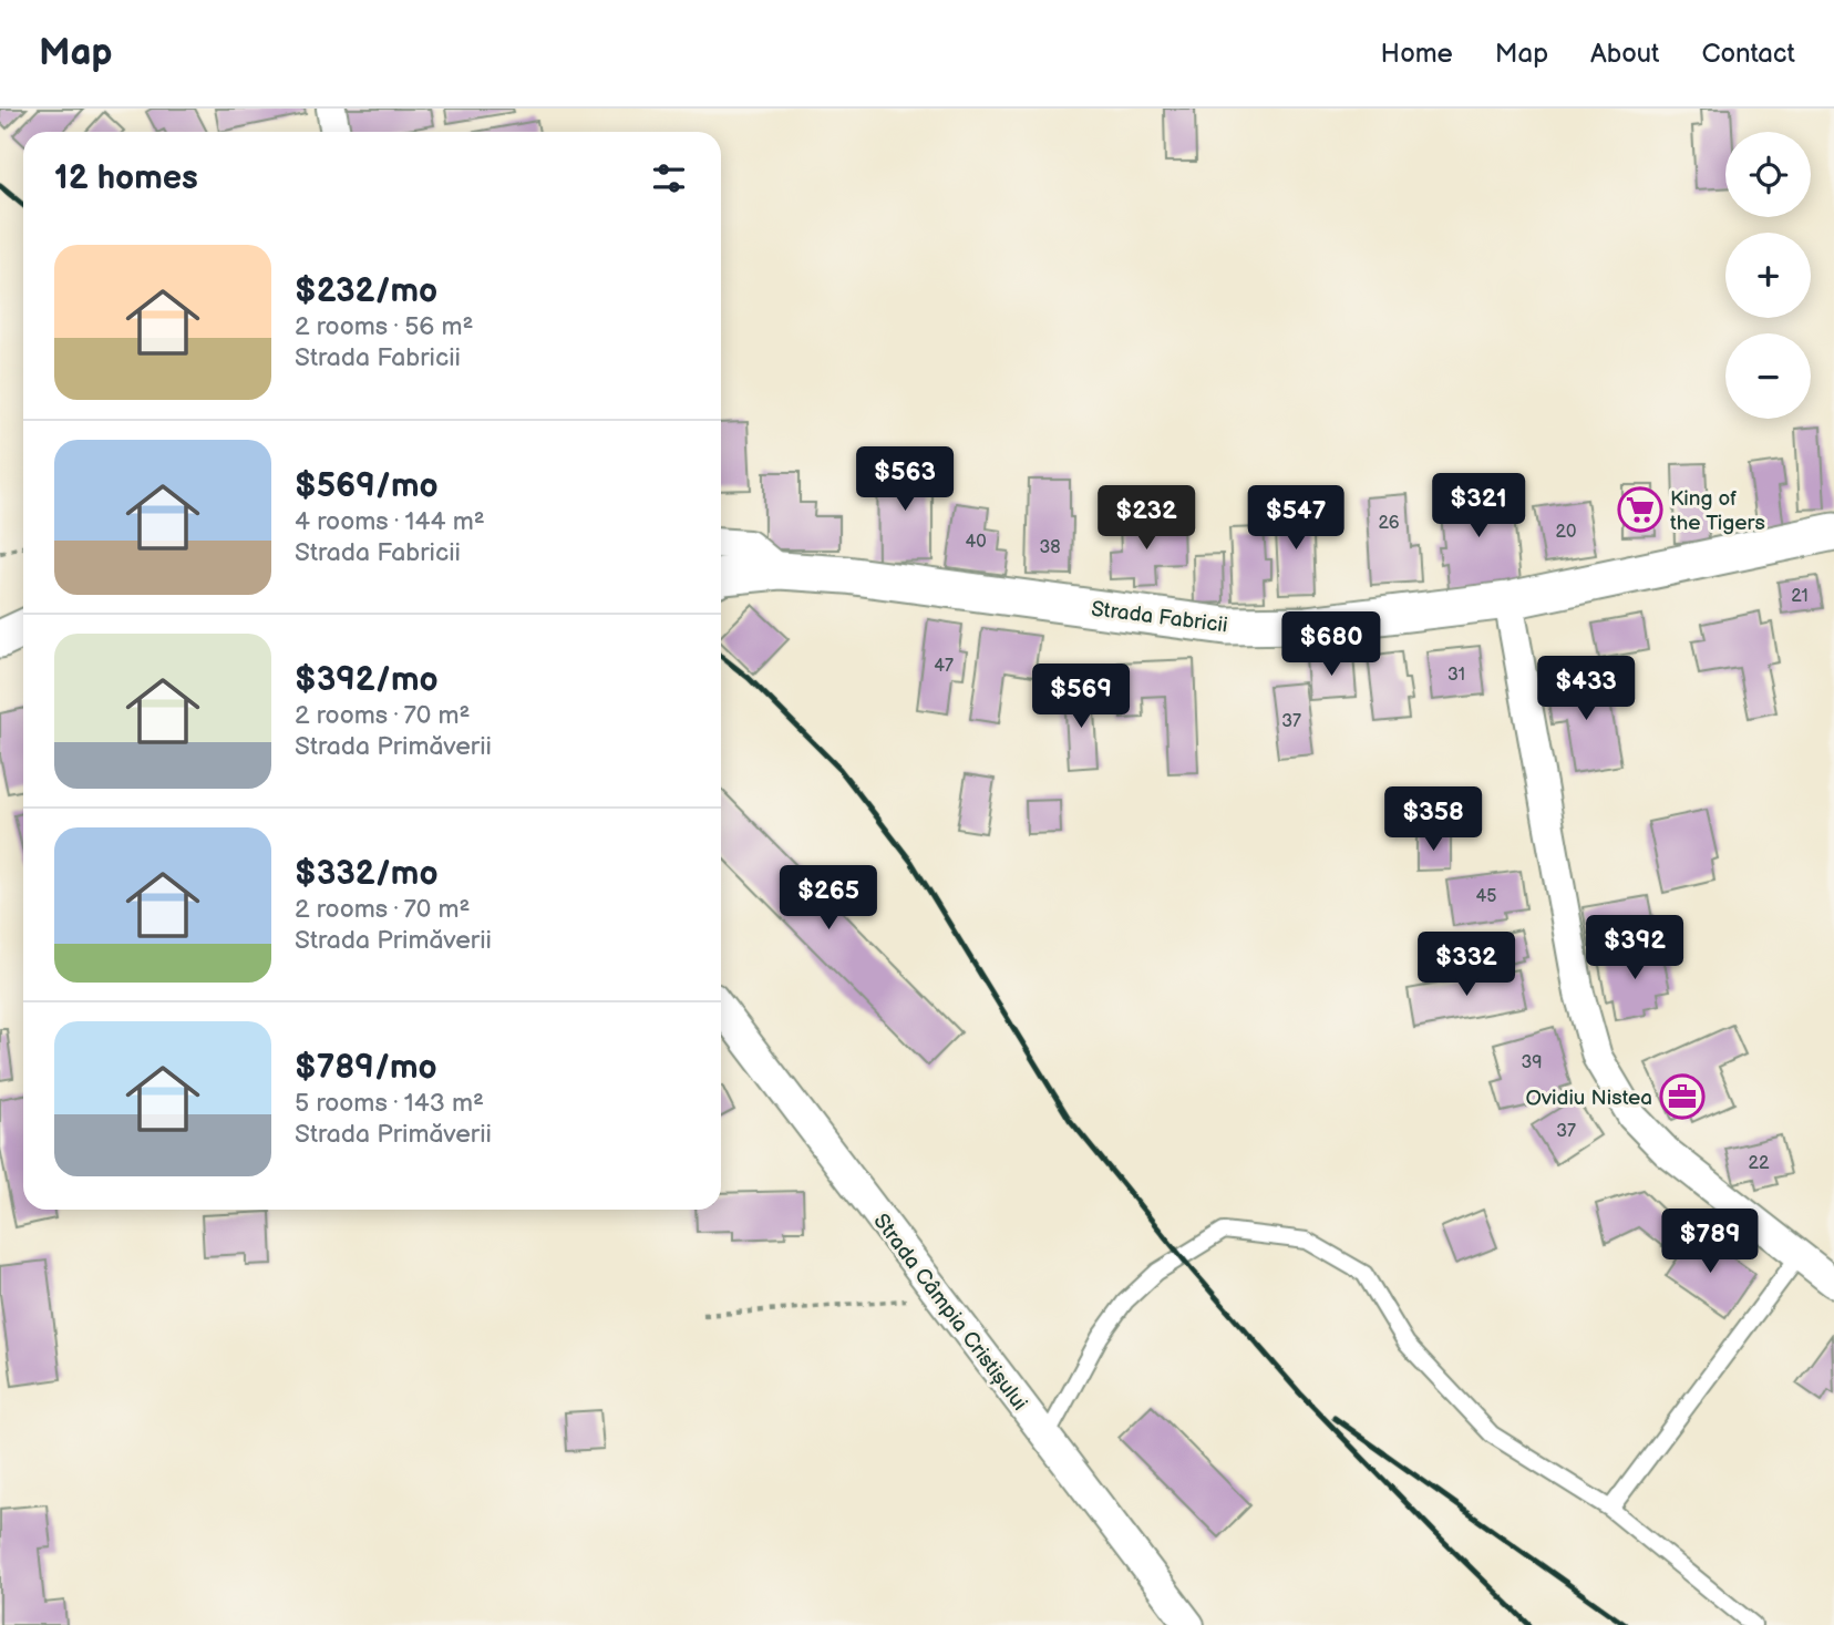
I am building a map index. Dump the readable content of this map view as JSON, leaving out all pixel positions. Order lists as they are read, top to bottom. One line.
{"streets":{"street":["Strada Fabricii","Strada Câmpia Cristișului"]},"places":{"supermarket":["King of the Tigers"],"office":["Ovidiu Nistea"]},"house_numbers":["26","20","40","38","21","47","31","37","45","39","37","22"],"page":{"header":"Map","nav":["Home","Map","About","Contact"],"map_buttons":["+","−"],"heading":"12 homes","list":[{"name":"$232/mo","note":"2 rooms · 56 m² · Strada Fabricii"},{"name":"$569/mo","note":"4 rooms · 144 m² · Strada Fabricii"},{"name":"$392/mo","note":"2 rooms · 70 m² · Strada Primăverii"},{"name":"$332/mo","note":"2 rooms · 70 m² · Strada Primăverii"},{"name":"$789/mo","note":"5 rooms · 143 m² · Strada Primăverii"}],"price":["$563","$321","$232","$547","$680","$433","$569","$358","$265","$392","$332","$789"]}}
